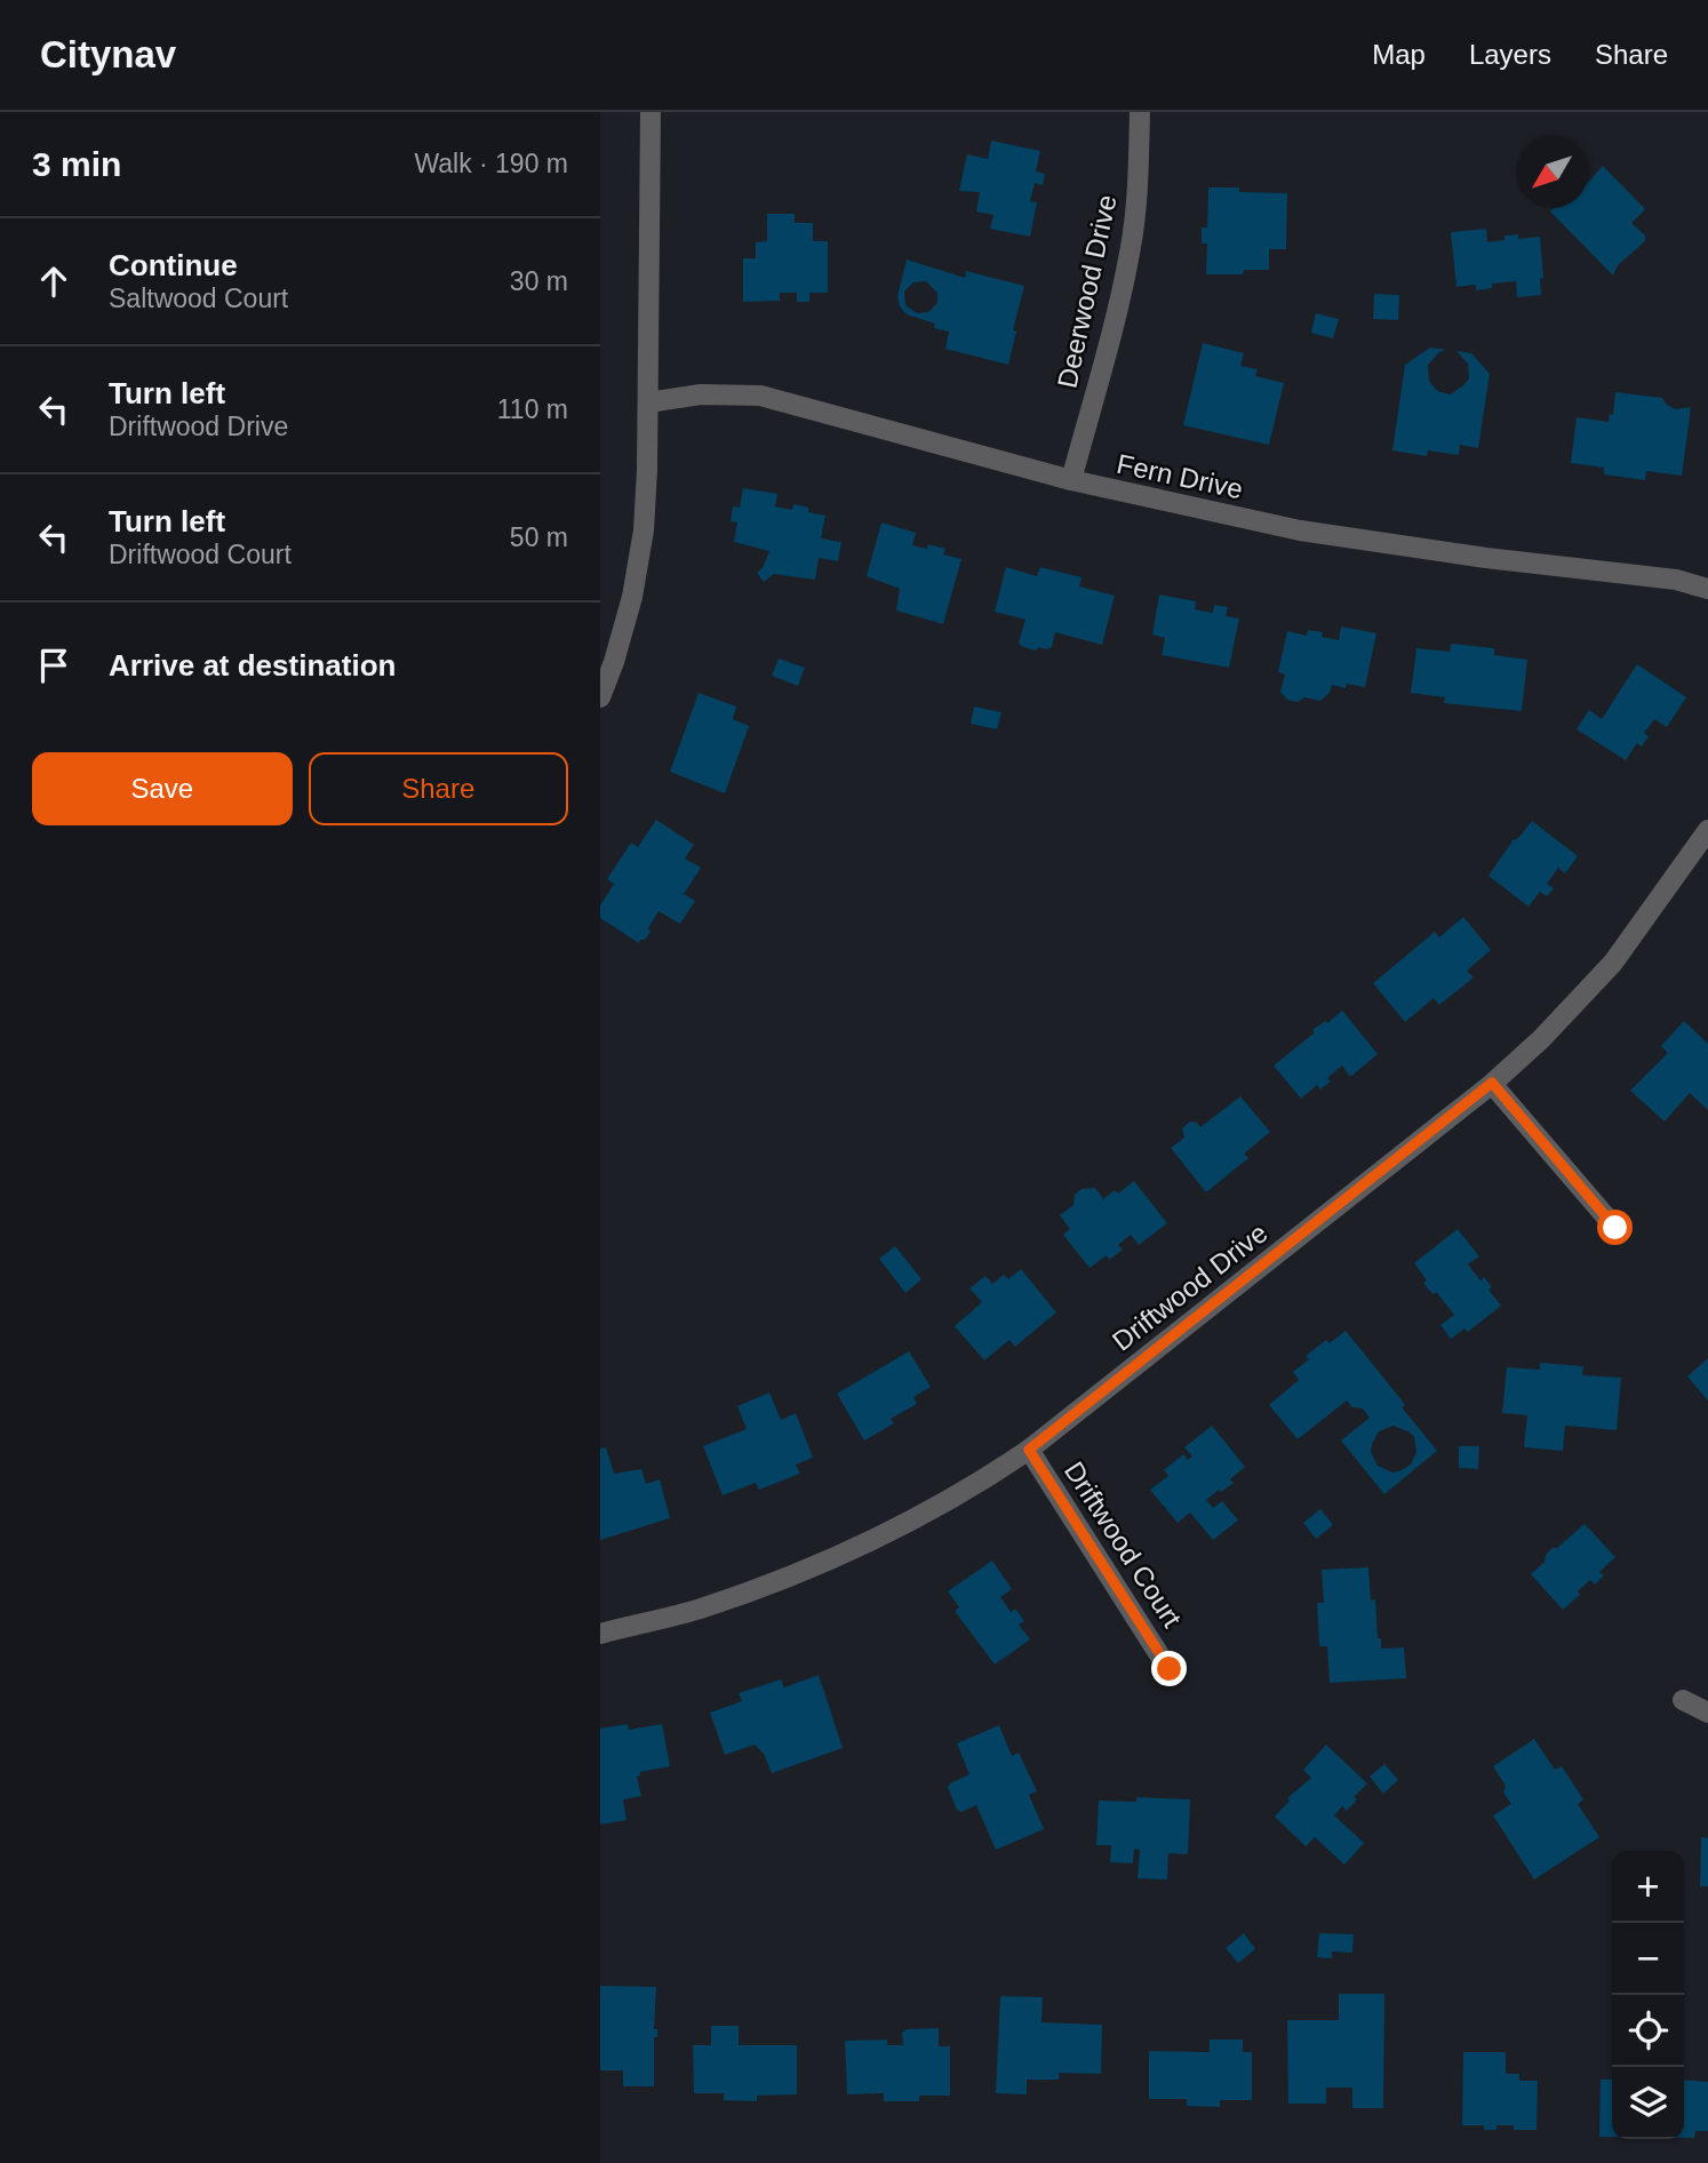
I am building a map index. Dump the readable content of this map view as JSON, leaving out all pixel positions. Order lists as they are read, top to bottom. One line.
{"streets":{"street":["Deerwood Drive","Fern Drive","Driftwood Drive","Driftwood Court"]},"crossings":[["Deerwood Drive","Fern Drive"],["Driftwood Drive","Driftwood Court"]],"north":"bottom left","page":{"header":"Citynav","nav":["Map","Layers","Share"],"heading":["3 min","Walk · 190 m"],"list":[["Continue","Saltwood Court","30 m"],["Turn left","Driftwood Drive","110 m"],["Turn left","Driftwood Court","50 m"],"Arrive at destination"],"buttons":["Save","Share"],"map_buttons":["+","−"]}}
